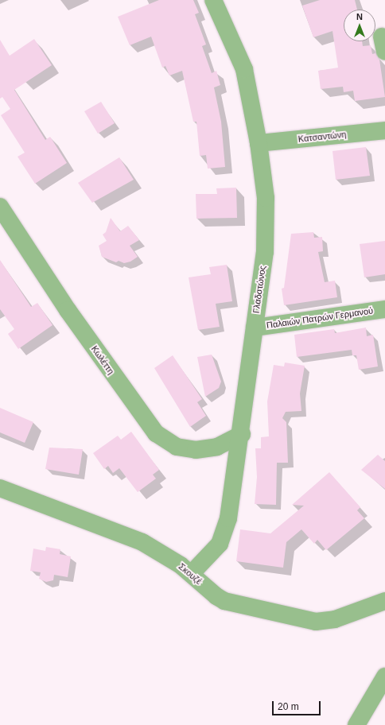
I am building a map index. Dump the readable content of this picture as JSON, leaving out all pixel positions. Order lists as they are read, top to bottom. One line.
{"streets":{"street":["Κατσαντώνη","Γλαδστώνος","Παλαιών Πατρών Γερμανού","Κωλέττη","Σκουζέ"]},"crossings":[["Κατσαντώνη","Γλαδστώνος"],["Γλαδστώνος","Παλαιών Πατρών Γερμανού"],["Γλαδστώνος","Κωλέττη"],["Γλαδστώνος","Σκουζέ"]],"scale_bar":"20 m","north":"top"}
